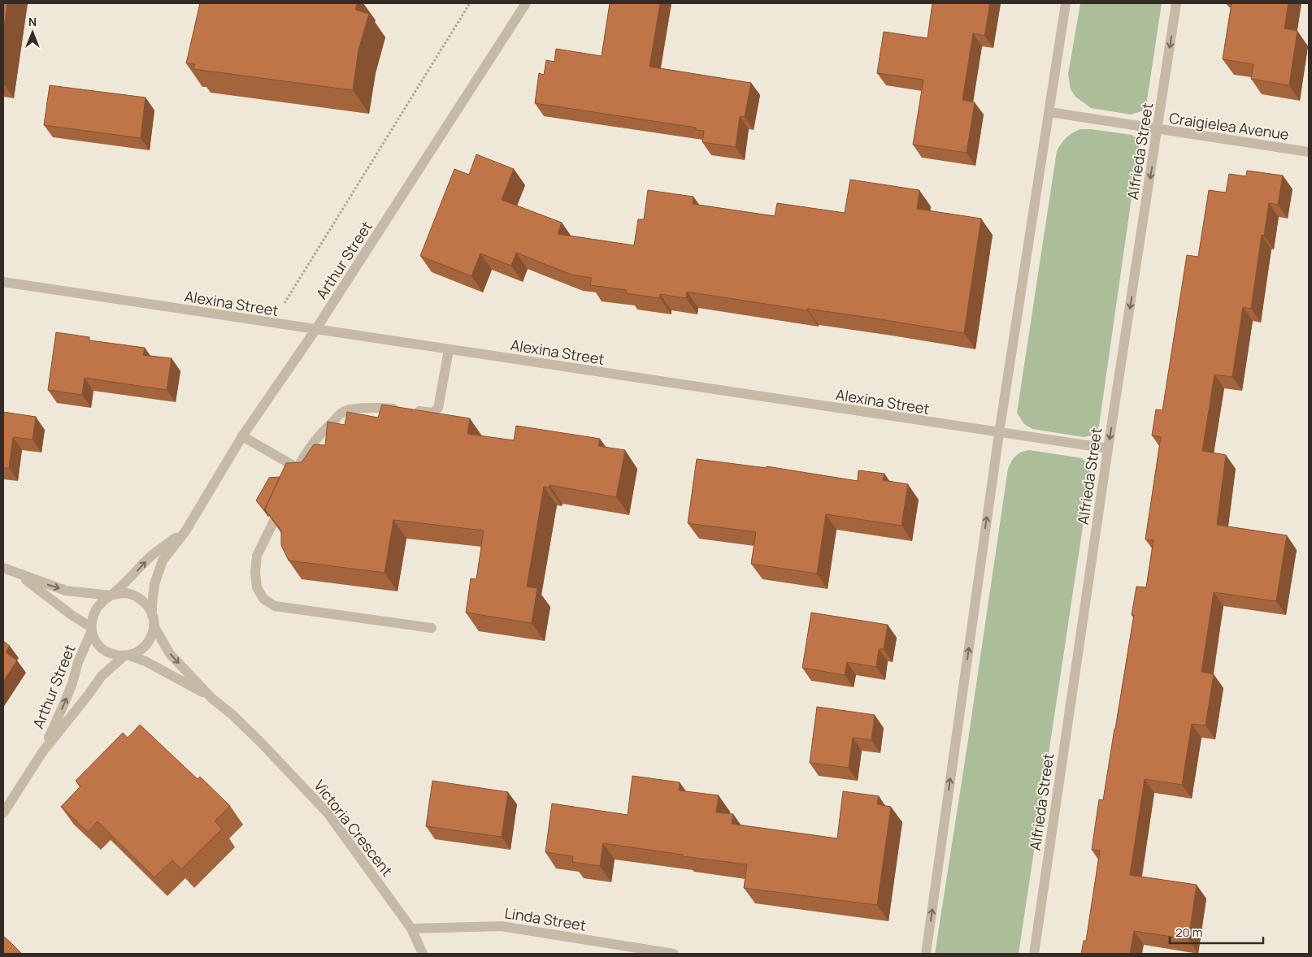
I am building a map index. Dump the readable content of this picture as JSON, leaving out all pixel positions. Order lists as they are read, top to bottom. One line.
{"streets":{"street":["Craigielea Avenue","Alfrieda Street","Arthur Street","Alexina Street","Victoria Crescent","Linda Street"]},"crossings":[["Craigielea Avenue","Alfrieda Street"],["Alfrieda Street","Alexina Street"],["Arthur Street","Alexina Street"],["Arthur Street","Victoria Crescent"],["Victoria Crescent","Linda Street"]],"one_way":["Alfrieda Street"],"scale_bar":"20 m","north":"top"}
